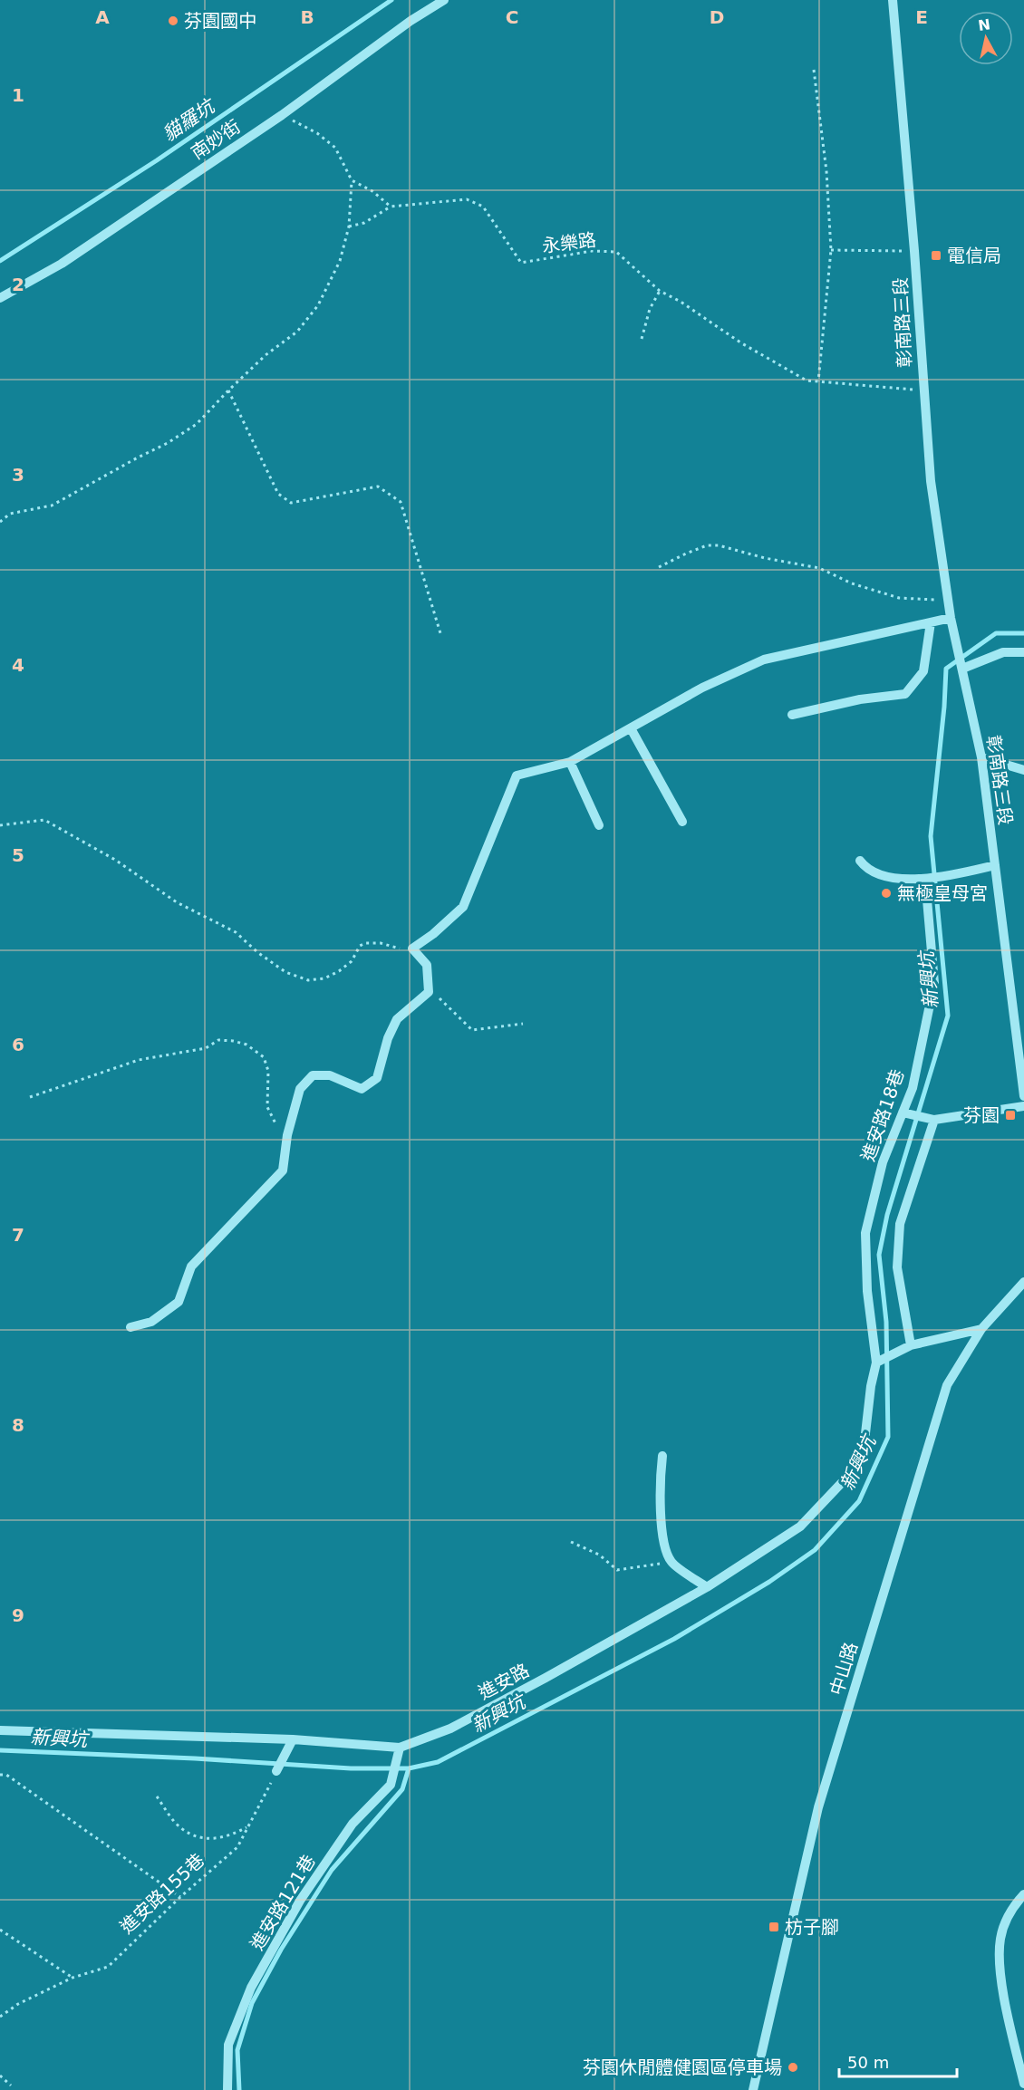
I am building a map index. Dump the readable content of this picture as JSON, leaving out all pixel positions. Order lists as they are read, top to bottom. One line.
{"streets":{"street":["南妙街","彰南路三段","進安路18巷","中山路","進安路","進安路121巷"],"path":["永樂路","進安路155巷"]},"crossings":[["永樂路","彰南路三段"],["進安路18巷","進安路"],["進安路","進安路121巷"]],"water":["貓羅坑","新興坑"],"places":{"other":["芬園國中","無極皇母宮","芬園休閒體健園區停車場"],"transit":["電信局","芬園","枋子腳"]},"scale_bar":"50 m","north":"top","grid":{"columns":["A","B","C","D","E"],"rows":["1","2","3","4","5","6","7","8","9"]}}
